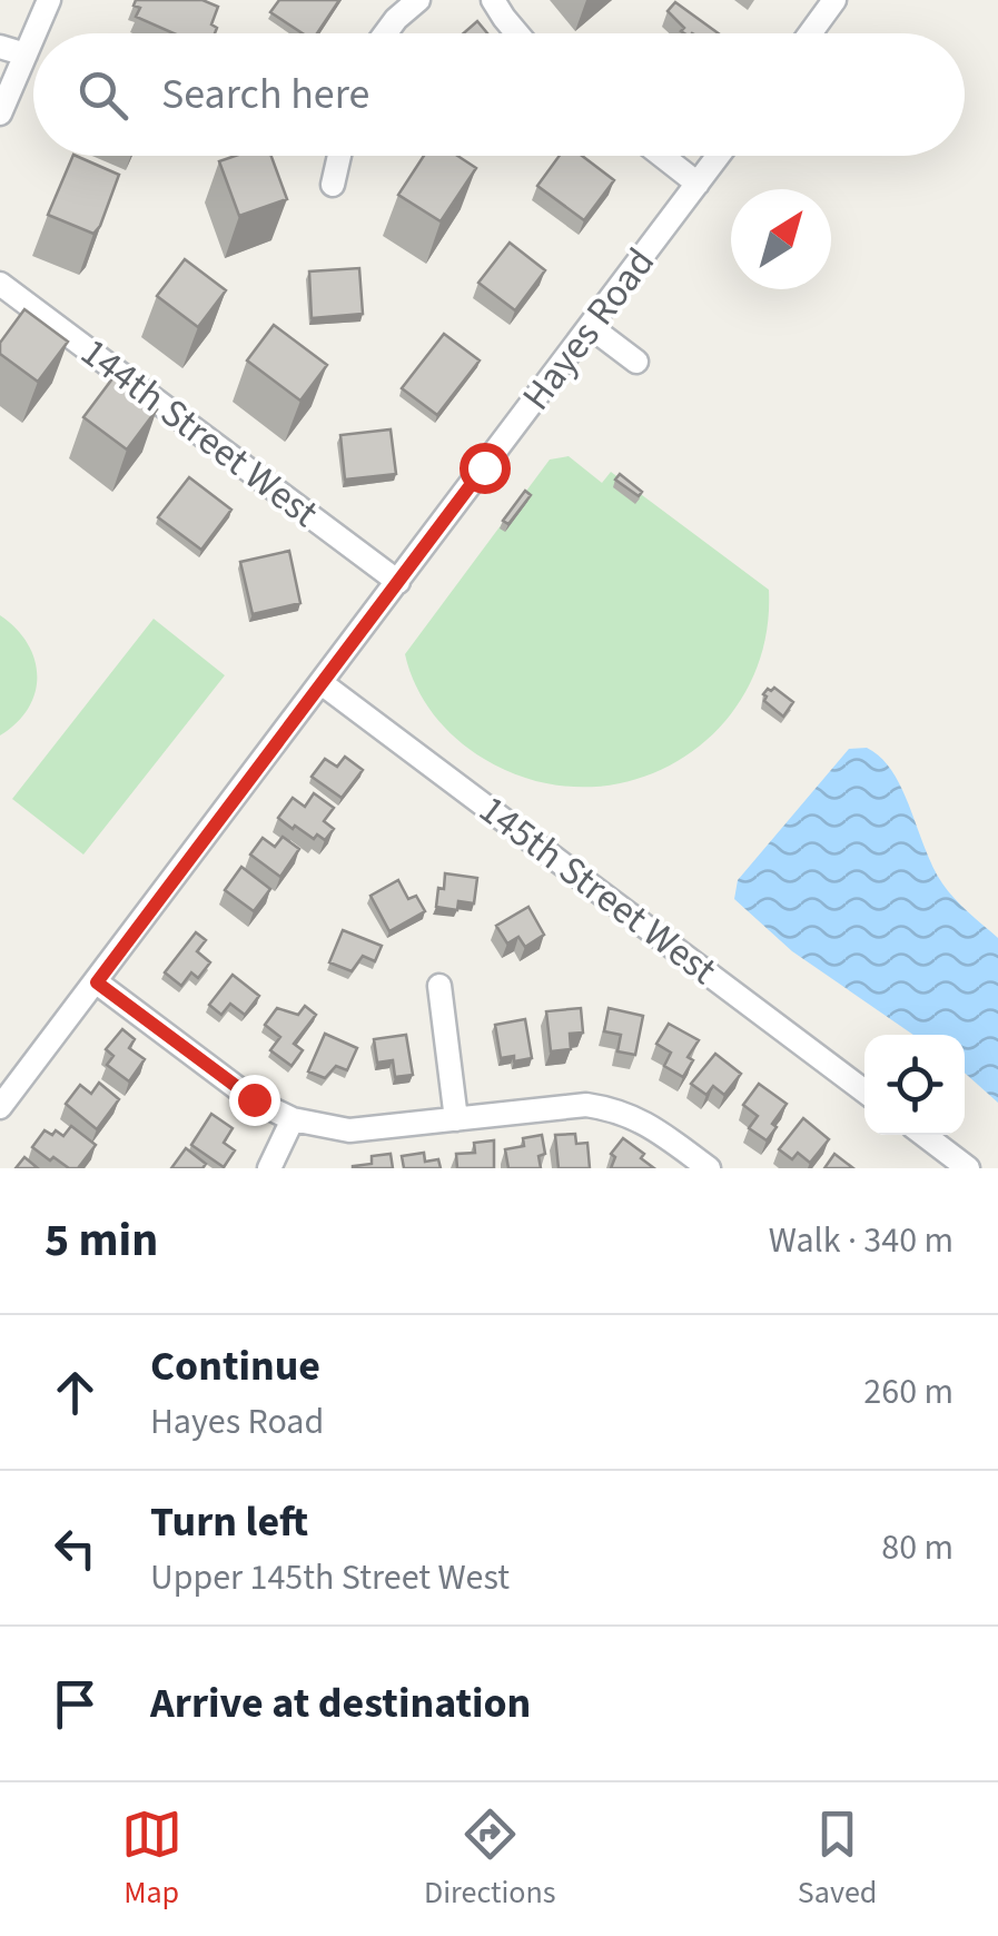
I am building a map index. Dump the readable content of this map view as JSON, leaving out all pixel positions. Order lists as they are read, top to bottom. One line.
{"streets":{"street":["Hayes Road","144th Street West","145th Street West"]},"crossings":[["Hayes Road","144th Street West"],["Hayes Road","145th Street West"]],"north":"top right","page":{"search":"Search here","heading":["5 min","Walk · 340 m"],"list":[["Continue","Hayes Road","260 m"],["Turn left","Upper 145th Street West","80 m"],"Arrive at destination"],"nav":["Map","Directions","Saved"]}}
